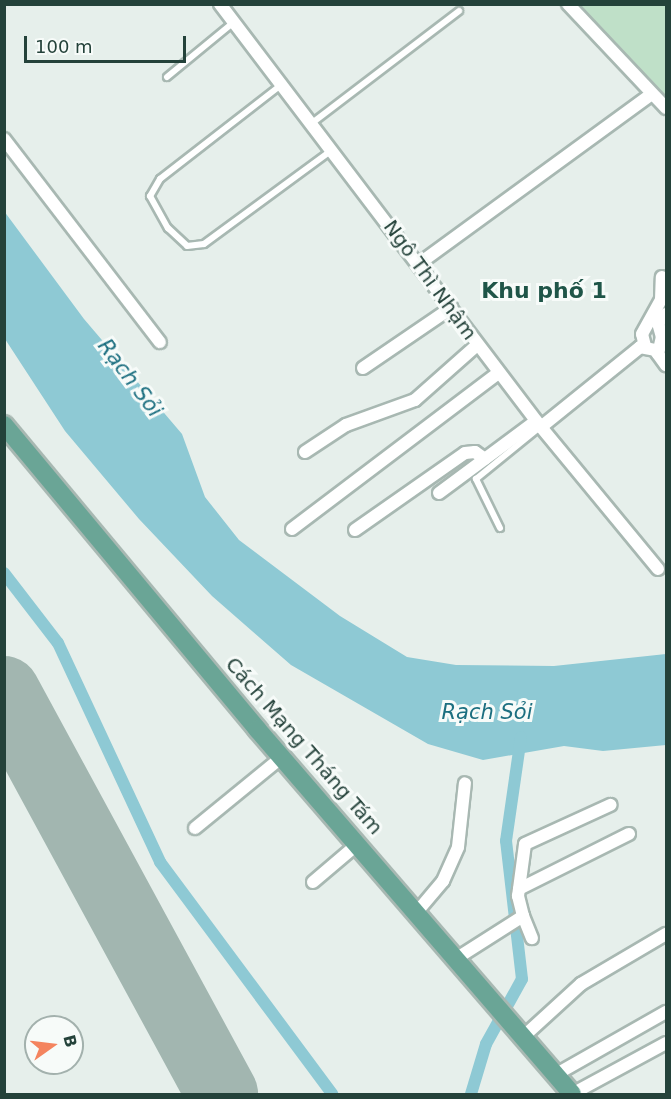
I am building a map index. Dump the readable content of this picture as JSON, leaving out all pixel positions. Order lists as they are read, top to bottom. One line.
{"streets":{"main road":["Cách Mạng Tháng Tám"],"street":["Ngô Thì Nhậm"]},"districts":["Khu phố 1"],"water":["Rạch Sỏi"],"scale_bar":"100 m","north":"right"}
